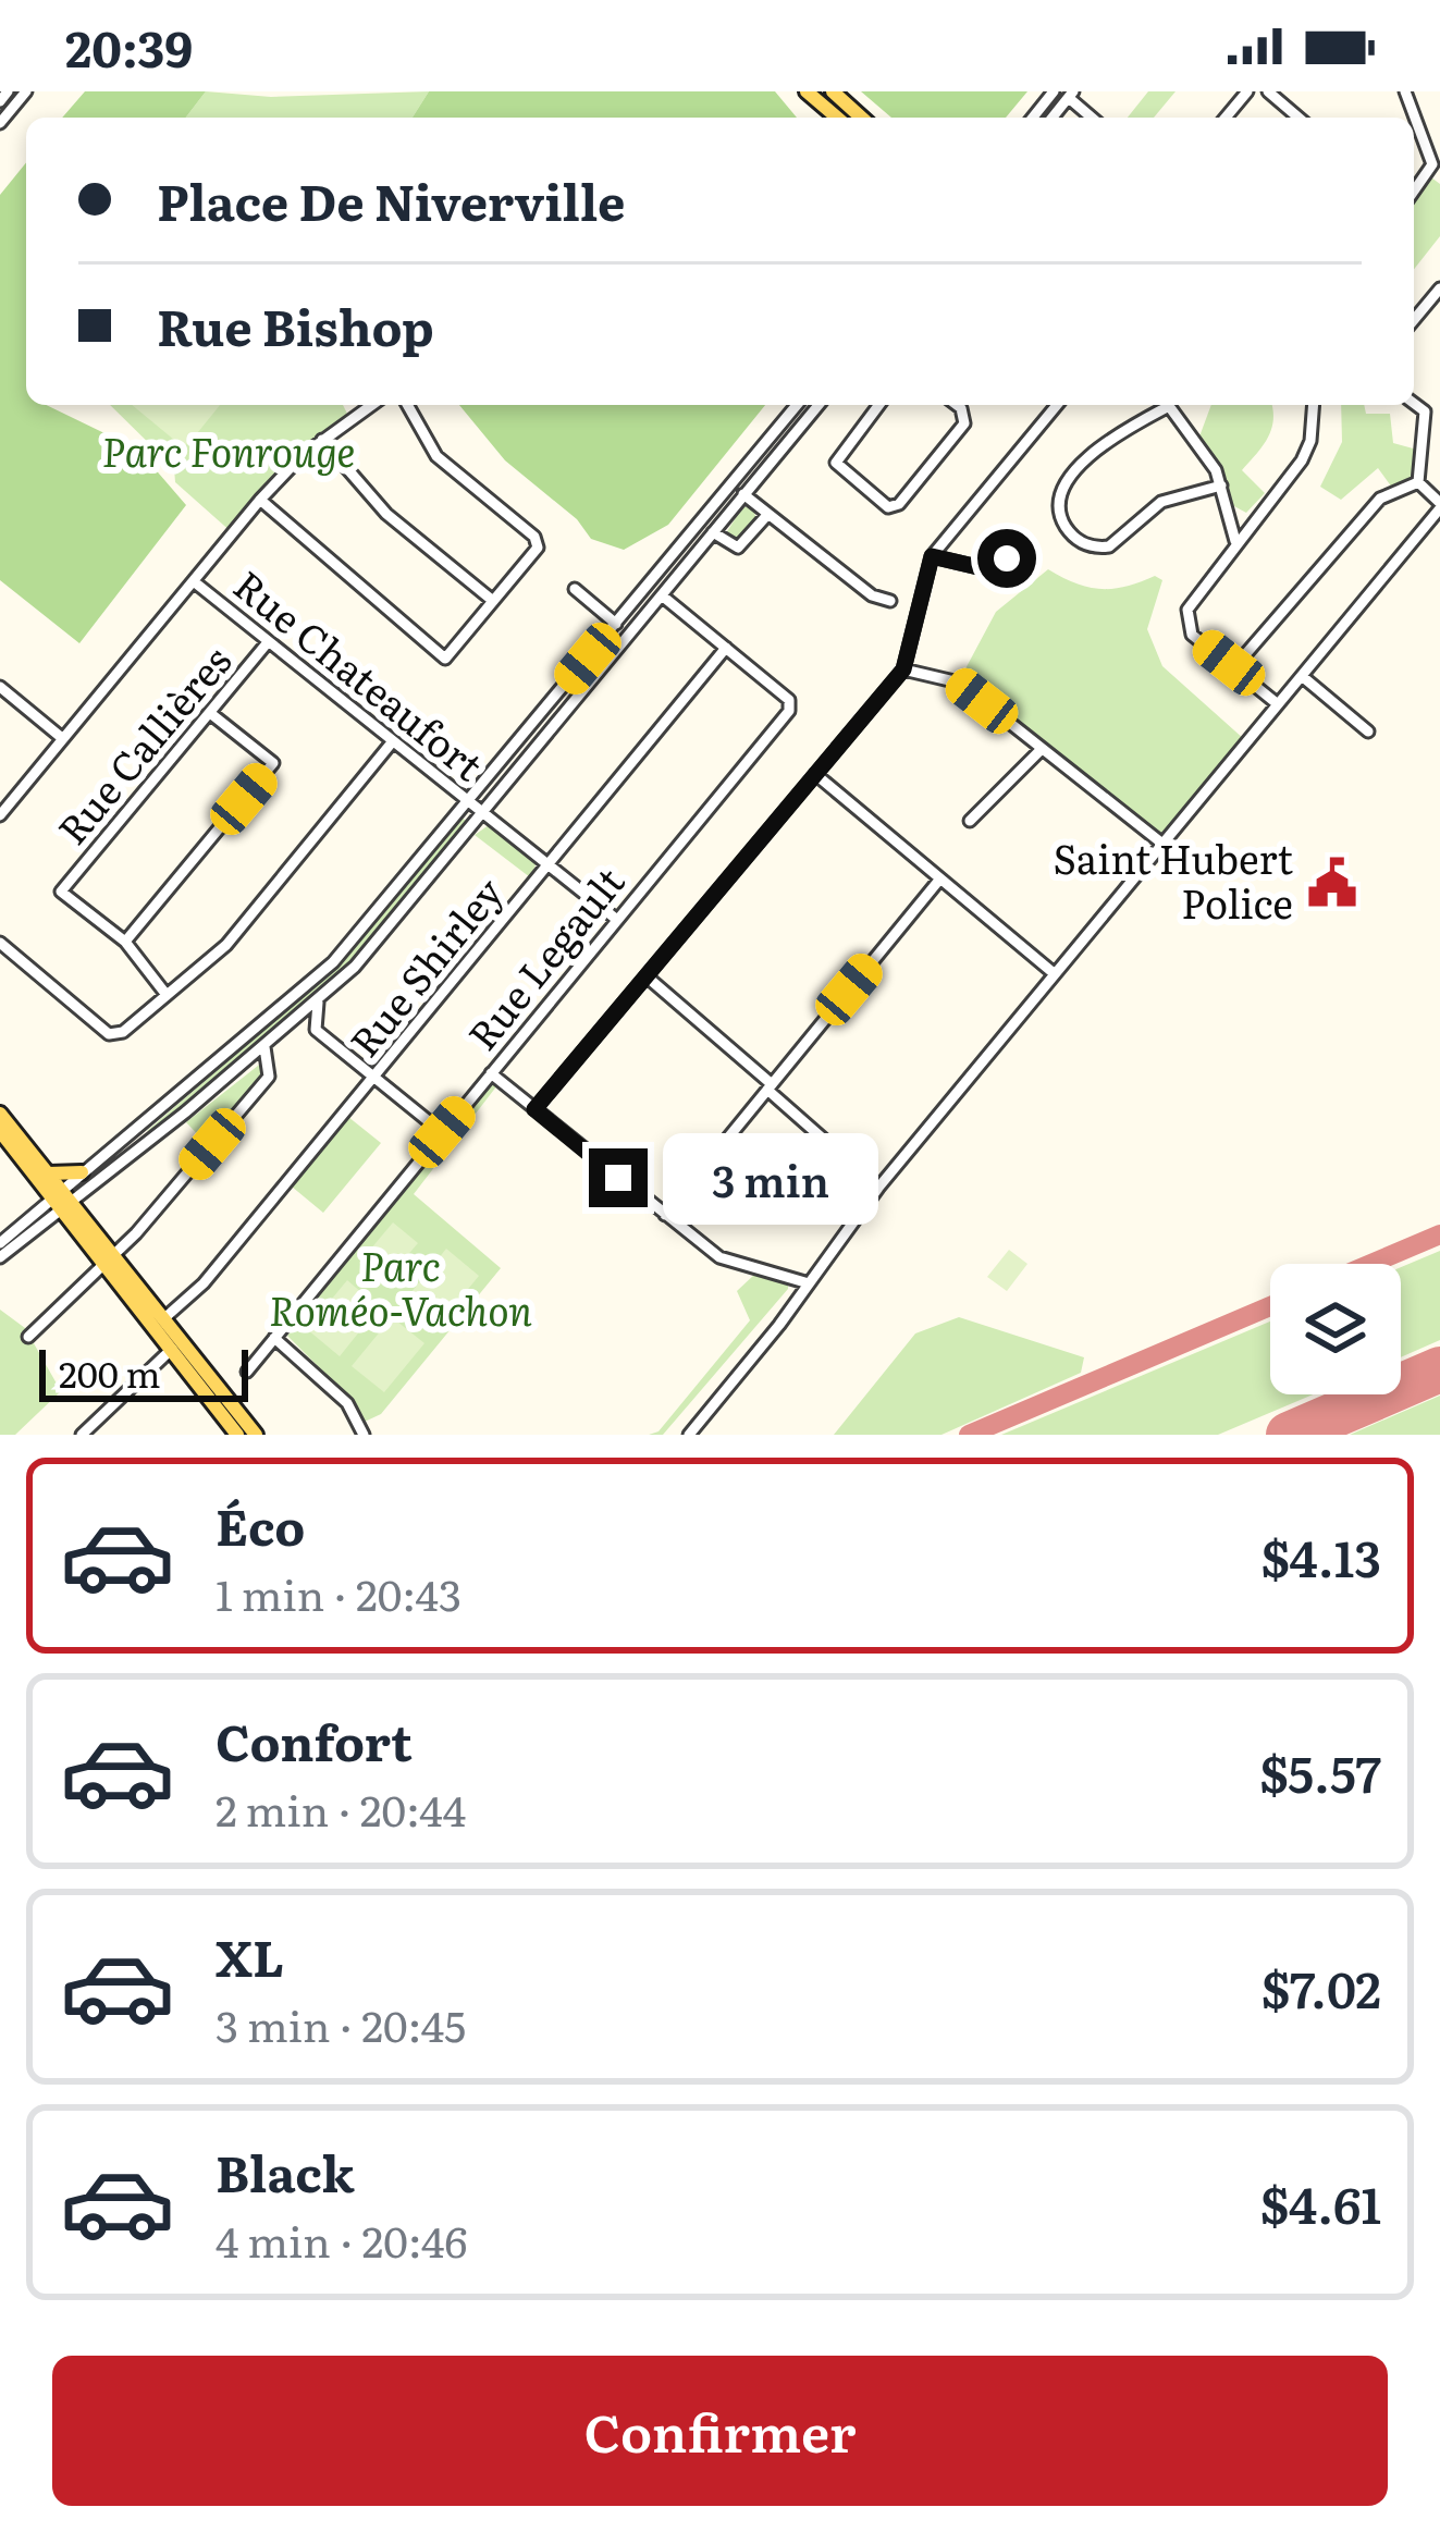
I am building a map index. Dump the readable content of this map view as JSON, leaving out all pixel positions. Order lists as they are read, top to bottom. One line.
{"streets":{"street":["Rue Chateaufort","Rue Callières","Rue Legault","Rue Shirley"]},"crossings":[["Rue Chateaufort","Rue Callières"],["Rue Chateaufort","Rue Legault"],["Rue Chateaufort","Rue Shirley"],["Rue Legault","Rue Shirley"]],"parks":["Parc Fonrouge","Parc Roméo-Vachon"],"places":{"public building":["Saint Hubert Police"]},"scale_bar":"200 m","page":{"status":"20:39","banner":["Place De Niverville","Rue Bishop"],"bubble":"3 min","scale":"200 m","list":[{"name":"Éco","note":"1 min · 20:43","value":"$4.13"},{"name":"Confort","note":"2 min · 20:44","value":"$5.57"},{"name":"XL","note":"3 min · 20:45","value":"$7.02"},{"name":"Black","note":"4 min · 20:46","value":"$4.61"}],"buttons":"Confirmer"}}
